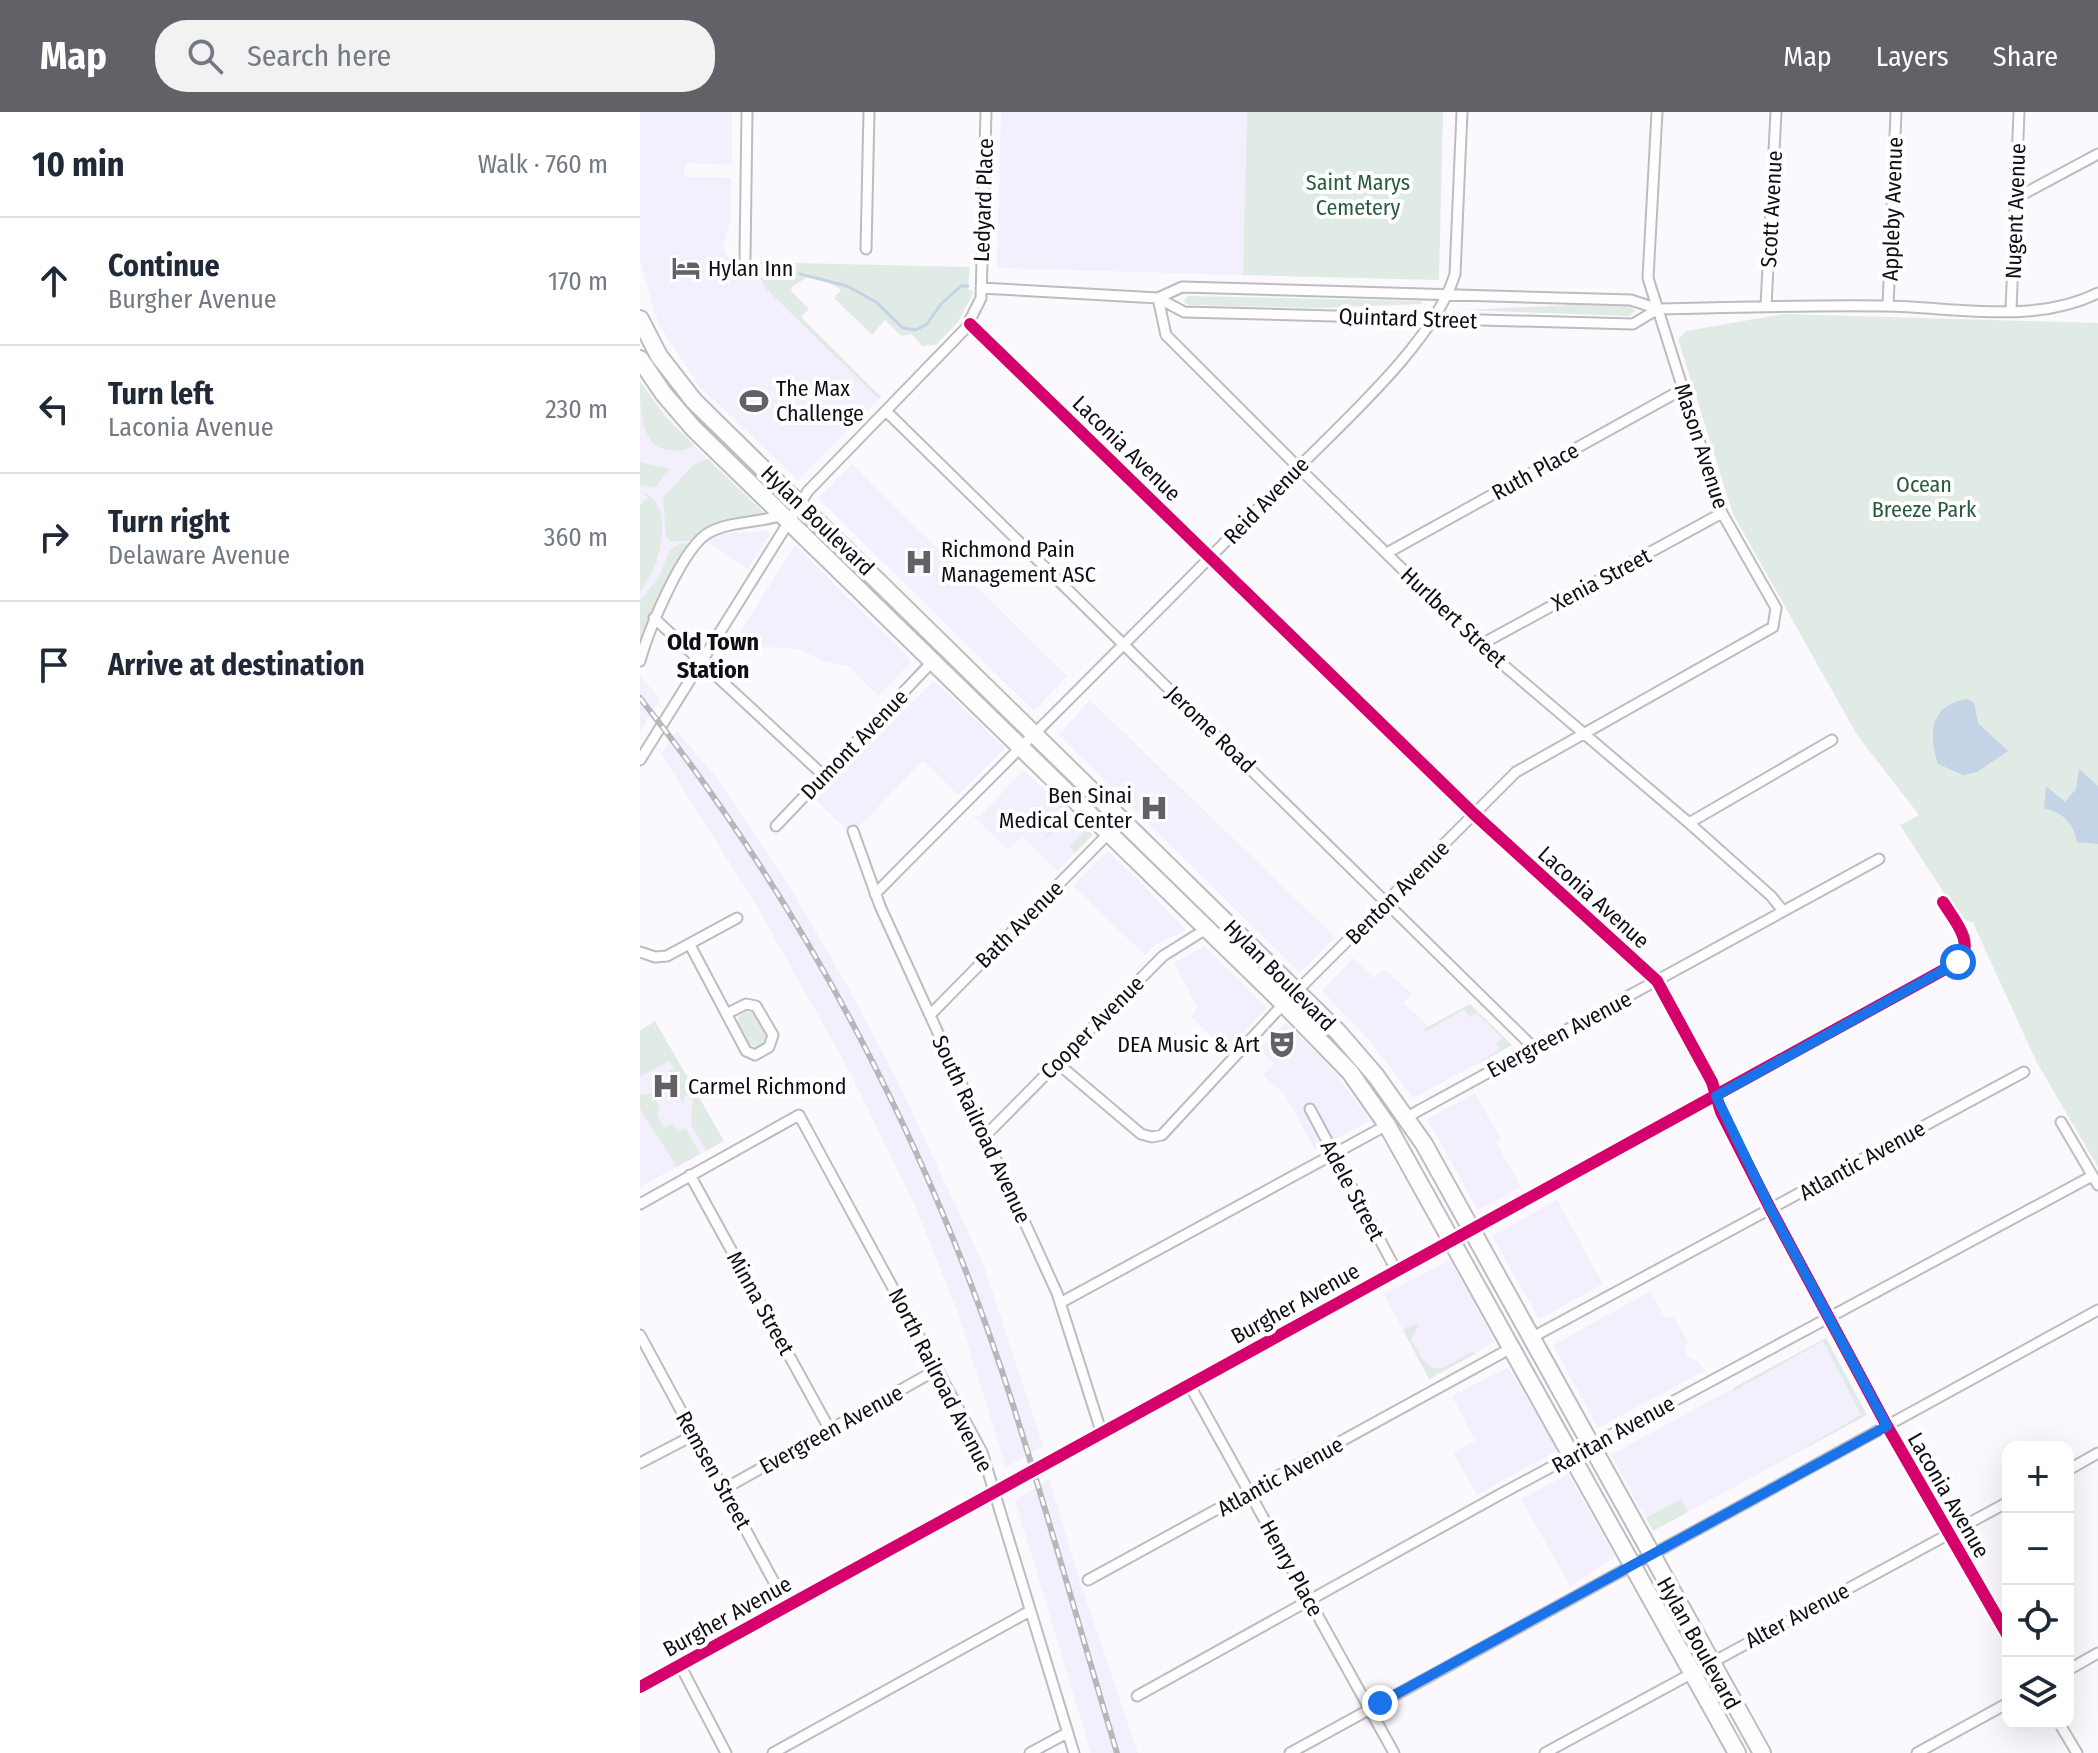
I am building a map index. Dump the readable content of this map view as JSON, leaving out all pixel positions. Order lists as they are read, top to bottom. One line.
{"streets":{"main road":["Hylan Boulevard"],"street":["Ledyard Place","Scott Avenue","Appleby Avenue","Nugent Avenue","Quintard Street","Mason Avenue","Laconia Avenue","Ruth Place","Reid Avenue","Xenia Street","Hurlbert Street","Jerome Road","Dumont Avenue","Benton Avenue","Bath Avenue","Cooper Avenue","Evergreen Avenue","South Railroad Avenue","Atlantic Avenue","Adele Street","Minna Street","Burgher Avenue","North Railroad Avenue","Raritan Avenue","Remsen Street","Henry Place","Alter Avenue"]},"crossings":[["Ledyard Place","Quintard Street"],["Scott Avenue","Quintard Street"],["Appleby Avenue","Quintard Street"],["Nugent Avenue","Quintard Street"],["Quintard Street","Mason Avenue"],["Quintard Street","Reid Avenue"],["Quintard Street","Hurlbert Street"],["Mason Avenue","Ruth Place"],["Mason Avenue","Xenia Street"],["Mason Avenue","Benton Avenue"],["Laconia Avenue","Reid Avenue"],["Laconia Avenue","Benton Avenue"],["Laconia Avenue","Evergreen Avenue"],["Laconia Avenue","Atlantic Avenue"],["Laconia Avenue","Burgher Avenue"],["Laconia Avenue","Raritan Avenue"],["Laconia Avenue","Alter Avenue"],["Ruth Place","Hurlbert Street"],["Reid Avenue","Hylan Boulevard"],["Reid Avenue","Hurlbert Street"],["Reid Avenue","Jerome Road"],["Reid Avenue","South Railroad Avenue"],["Hylan Boulevard","Dumont Avenue"],["Hylan Boulevard","Benton Avenue"],["Hylan Boulevard","Bath Avenue"],["Hylan Boulevard","Cooper Avenue"],["Hylan Boulevard","Evergreen Avenue"],["Hylan Boulevard","Atlantic Avenue"],["Hylan Boulevard","Burgher Avenue"],["Hylan Boulevard","Raritan Avenue"],["Hylan Boulevard","Alter Avenue"],["Xenia Street","Hurlbert Street"],["Hurlbert Street","Benton Avenue"],["Hurlbert Street","Evergreen Avenue"],["Jerome Road","Benton Avenue"],["Jerome Road","Evergreen Avenue"],["Benton Avenue","Cooper Avenue"],["Bath Avenue","South Railroad Avenue"],["Cooper Avenue","South Railroad Avenue"],["Evergreen Avenue","Minna Street"],["Evergreen Avenue","North Railroad Avenue"],["Evergreen Avenue","Remsen Street"],["South Railroad Avenue","Burgher Avenue"],["Atlantic Avenue","Henry Place"],["Adele Street","Burgher Avenue"],["Minna Street","North Railroad Avenue"],["Burgher Avenue","North Railroad Avenue"],["Burgher Avenue","Remsen Street"],["Burgher Avenue","Henry Place"],["Raritan Avenue","Henry Place"]],"districts":["Old Town Station"],"parks":["Saint Marys Cemetery","Ocean Breeze Park"],"places":{"hotel":["Hylan Inn"],"sports":["The Max Challenge"],"hospital":["Richmond Pain Management ASC","Ben Sinai Medical Center","Carmel Richmond"],"theatre":["DEA Music & Art"]},"page":{"header":"Map","search":"Search here","nav":["Map","Layers","Share"],"heading":["10 min","Walk · 760 m"],"list":[["Continue","Burgher Avenue","170 m"],["Turn left","Laconia Avenue","230 m"],["Turn right","Delaware Avenue","360 m"],"Arrive at destination"],"map_buttons":["+","−"]}}
